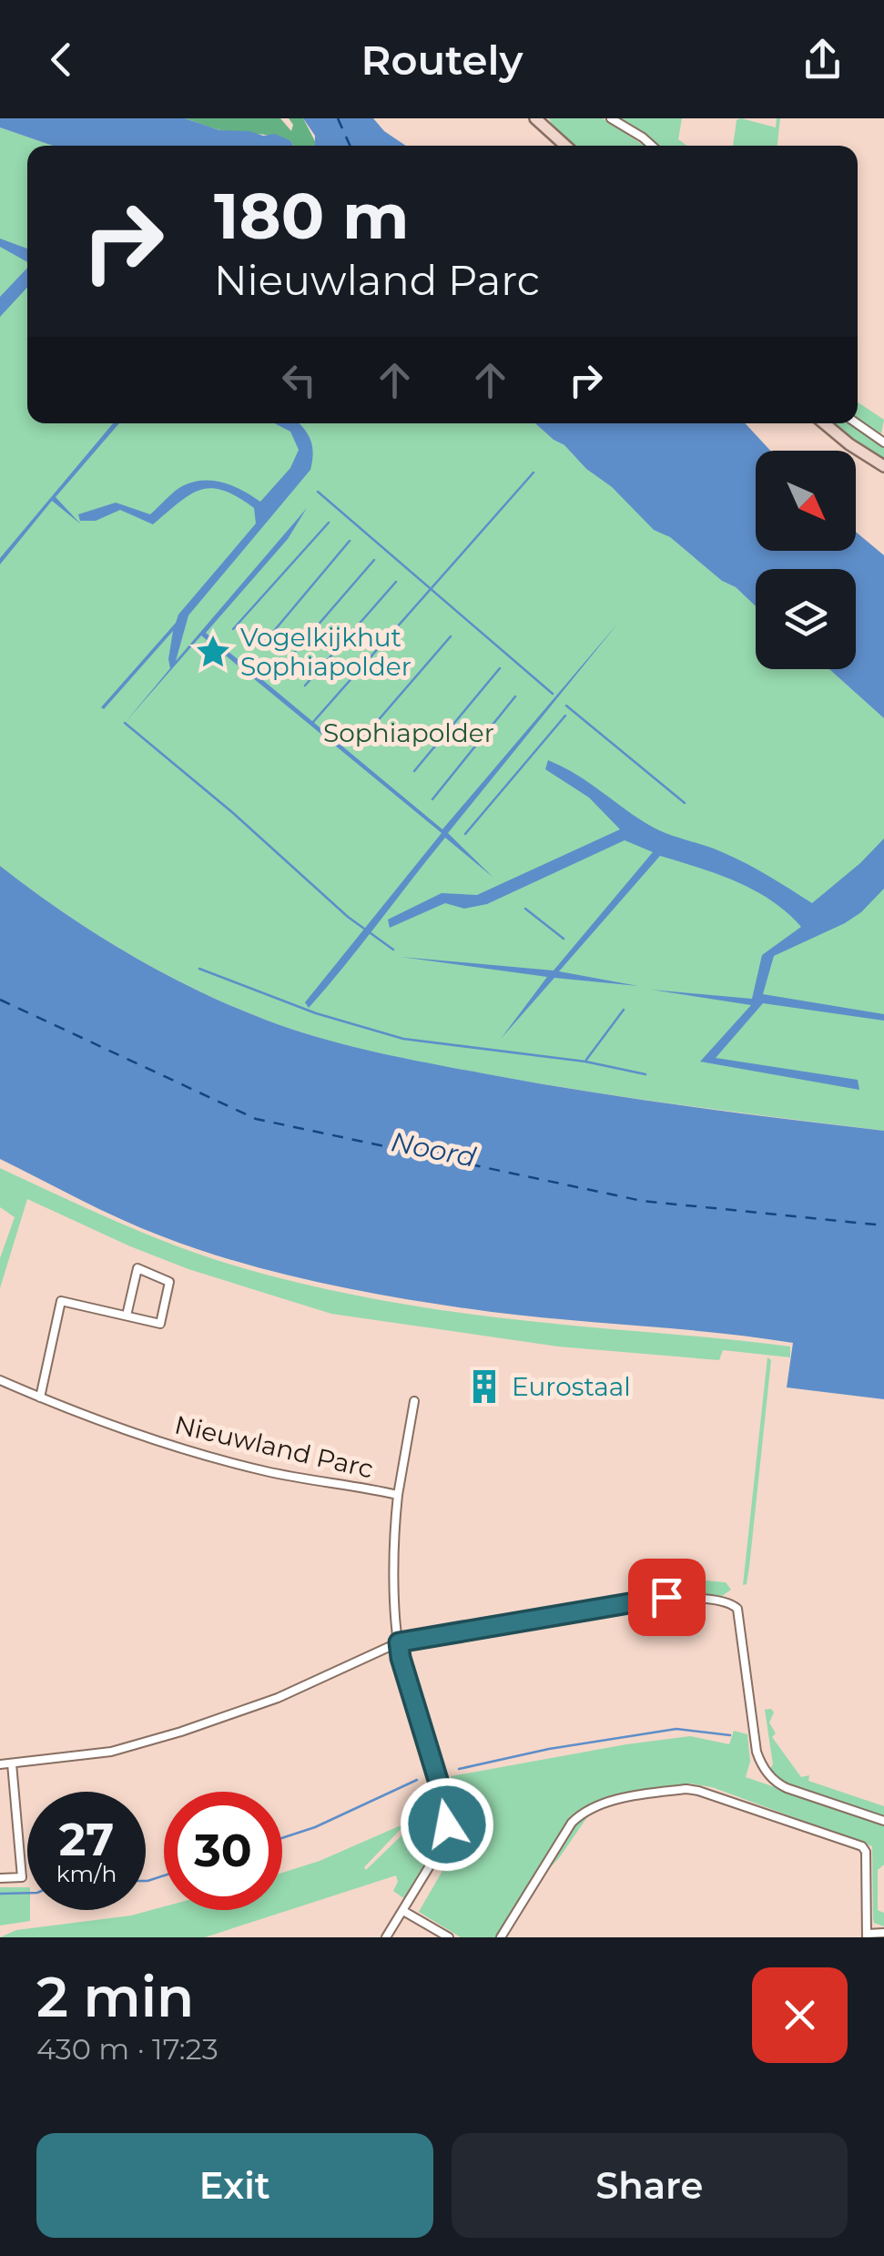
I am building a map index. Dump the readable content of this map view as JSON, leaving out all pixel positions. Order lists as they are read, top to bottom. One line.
{"streets":{"street":["Nieuwland Parc"]},"water":["Noord"],"parks":["Sophiapolder"],"places":{"place":["Vogelkijkhut Sophiapolder"],"building":["Eurostaal"]},"north":"bottom right","page":{"header":"Routely","turn":["180 m","Nieuwland Parc"],"speed":"27 km/h","limit":"30","heading":["2 min","430 m · 17:23"],"buttons":["Exit","Share"]}}
